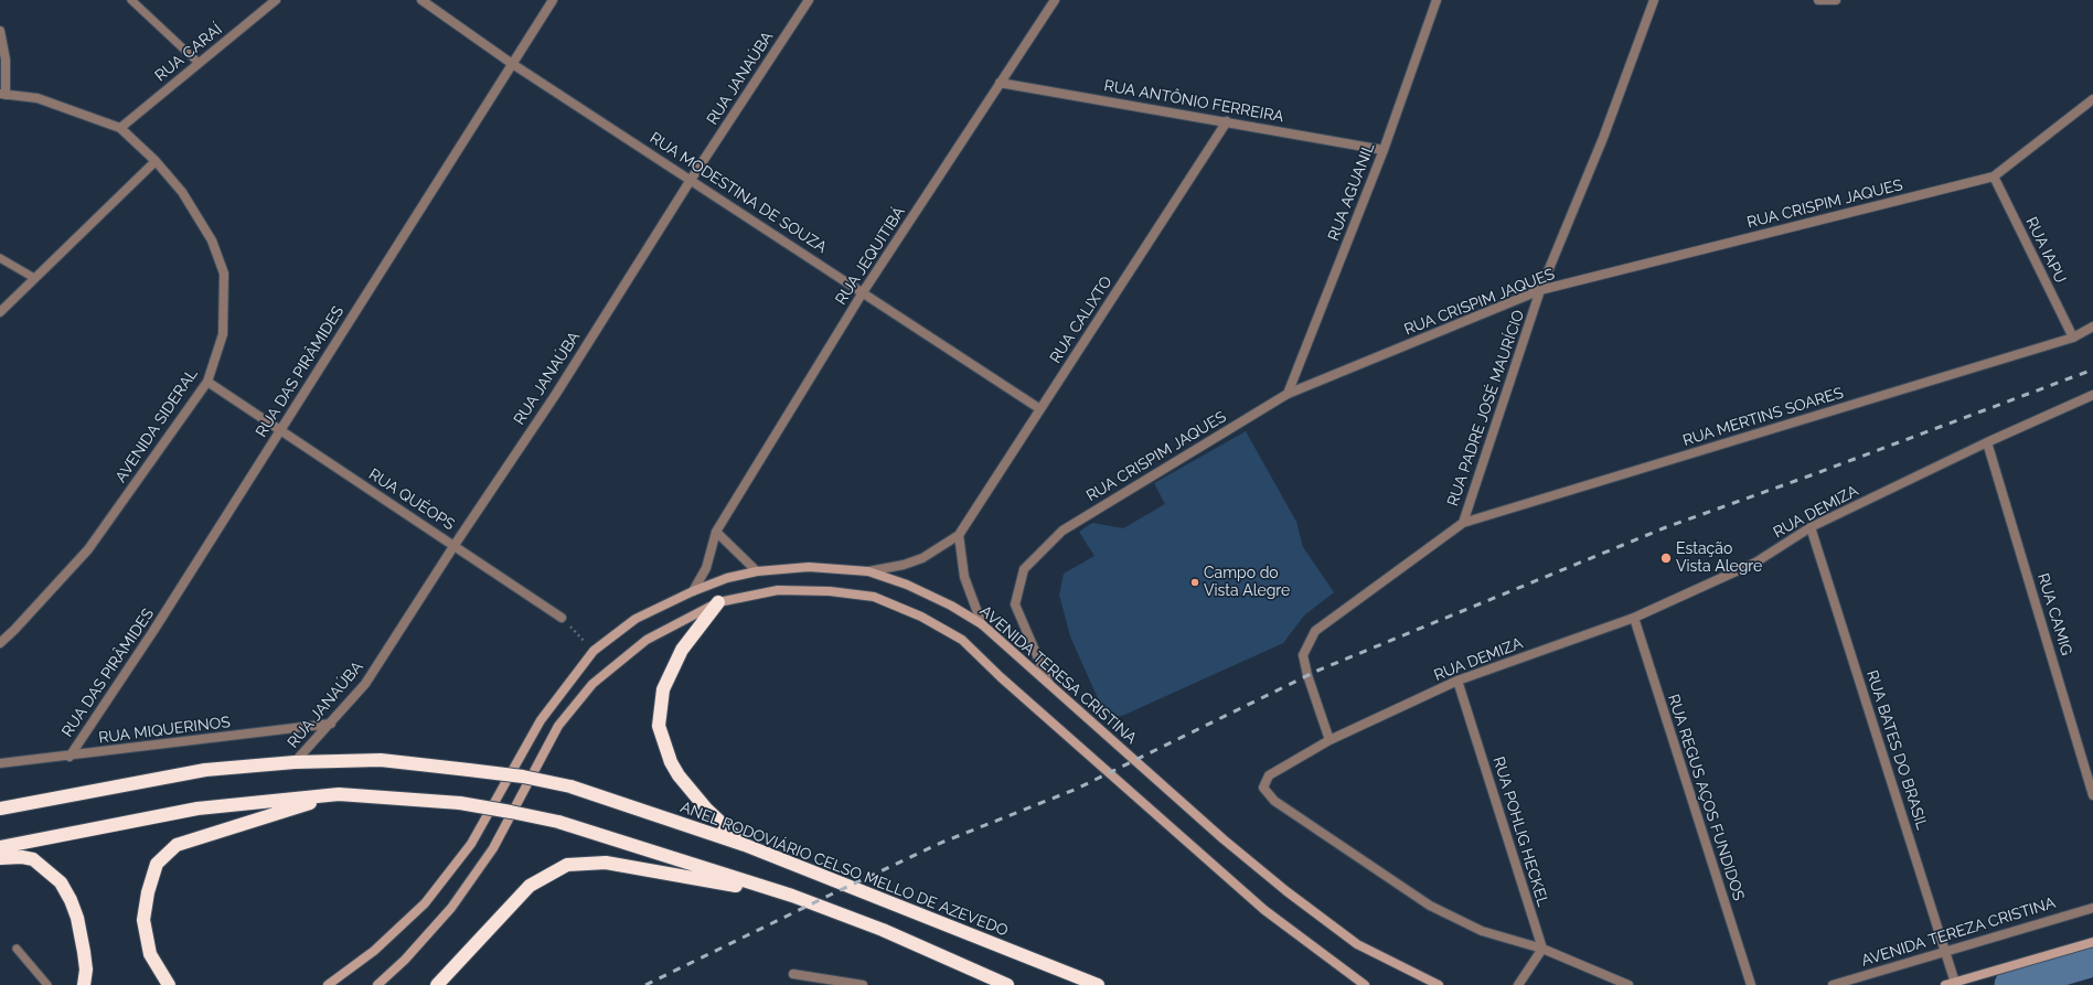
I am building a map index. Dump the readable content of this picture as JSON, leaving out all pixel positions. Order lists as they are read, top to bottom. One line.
{"streets":{"highway":["ANEL RODOVIÁRIO CELSO MELLO DE AZEVEDO"],"main road":["AVENIDA TERESA CRISTINA"],"street":["RUA CARAÍ","RUA JANAÚBA","RUA ANTÔNIO FERREIRA","RUA AGUANIL","RUA MODESTINA DE SOUZA","RUA CRISPIM JAQUES","RUA IAPU","RUA JEQUITIBÁ","RUA CALIXTO","RUA DAS PIRÂMIDES","RUA PADRE JOSÉ MAURÍCIO","RUA MERTINS SOARES","AVENIDA SIDERAL","RUA QUÉOPS","RUA DEMIZA","RUA CAMIG","RUA MIQUERINOS","RUA BATES DO BRASIL","RUA REGUS AÇOS FUNDIDOS","RUA POHLIG HECKEL","AVENIDA TEREZA CRISTINA"]},"crossings":[["RUA CARAÍ","AVENIDA SIDERAL"],["RUA JANAÚBA","RUA MODESTINA DE SOUZA"],["RUA JANAÚBA","RUA QUÉOPS"],["RUA JANAÚBA","RUA MIQUERINOS"],["RUA JANAÚBA","ANEL RODOVIÁRIO CELSO MELLO DE AZEVEDO"],["RUA ANTÔNIO FERREIRA","RUA AGUANIL"],["RUA ANTÔNIO FERREIRA","RUA JEQUITIBÁ"],["RUA ANTÔNIO FERREIRA","RUA CALIXTO"],["RUA AGUANIL","RUA CRISPIM JAQUES"],["RUA MODESTINA DE SOUZA","RUA JEQUITIBÁ"],["RUA MODESTINA DE SOUZA","RUA CALIXTO"],["RUA MODESTINA DE SOUZA","RUA DAS PIRÂMIDES"],["RUA CRISPIM JAQUES","RUA IAPU"],["RUA CRISPIM JAQUES","RUA PADRE JOSÉ MAURÍCIO"],["RUA CRISPIM JAQUES","AVENIDA TERESA CRISTINA"],["RUA IAPU","RUA MERTINS SOARES"],["RUA JEQUITIBÁ","AVENIDA TERESA CRISTINA"],["RUA CALIXTO","AVENIDA TERESA CRISTINA"],["RUA DAS PIRÂMIDES","RUA QUÉOPS"],["RUA DAS PIRÂMIDES","RUA MIQUERINOS"],["RUA PADRE JOSÉ MAURÍCIO","RUA MERTINS SOARES"],["RUA PADRE JOSÉ MAURÍCIO","RUA DEMIZA"],["AVENIDA SIDERAL","RUA QUÉOPS"],["RUA DEMIZA","RUA CAMIG"],["RUA DEMIZA","RUA BATES DO BRASIL"],["RUA DEMIZA","RUA REGUS AÇOS FUNDIDOS"],["RUA DEMIZA","RUA POHLIG HECKEL"],["RUA BATES DO BRASIL","AVENIDA TEREZA CRISTINA"]],"places":["Estação Vista Alegre","Campo do Vista Alegre"]}
